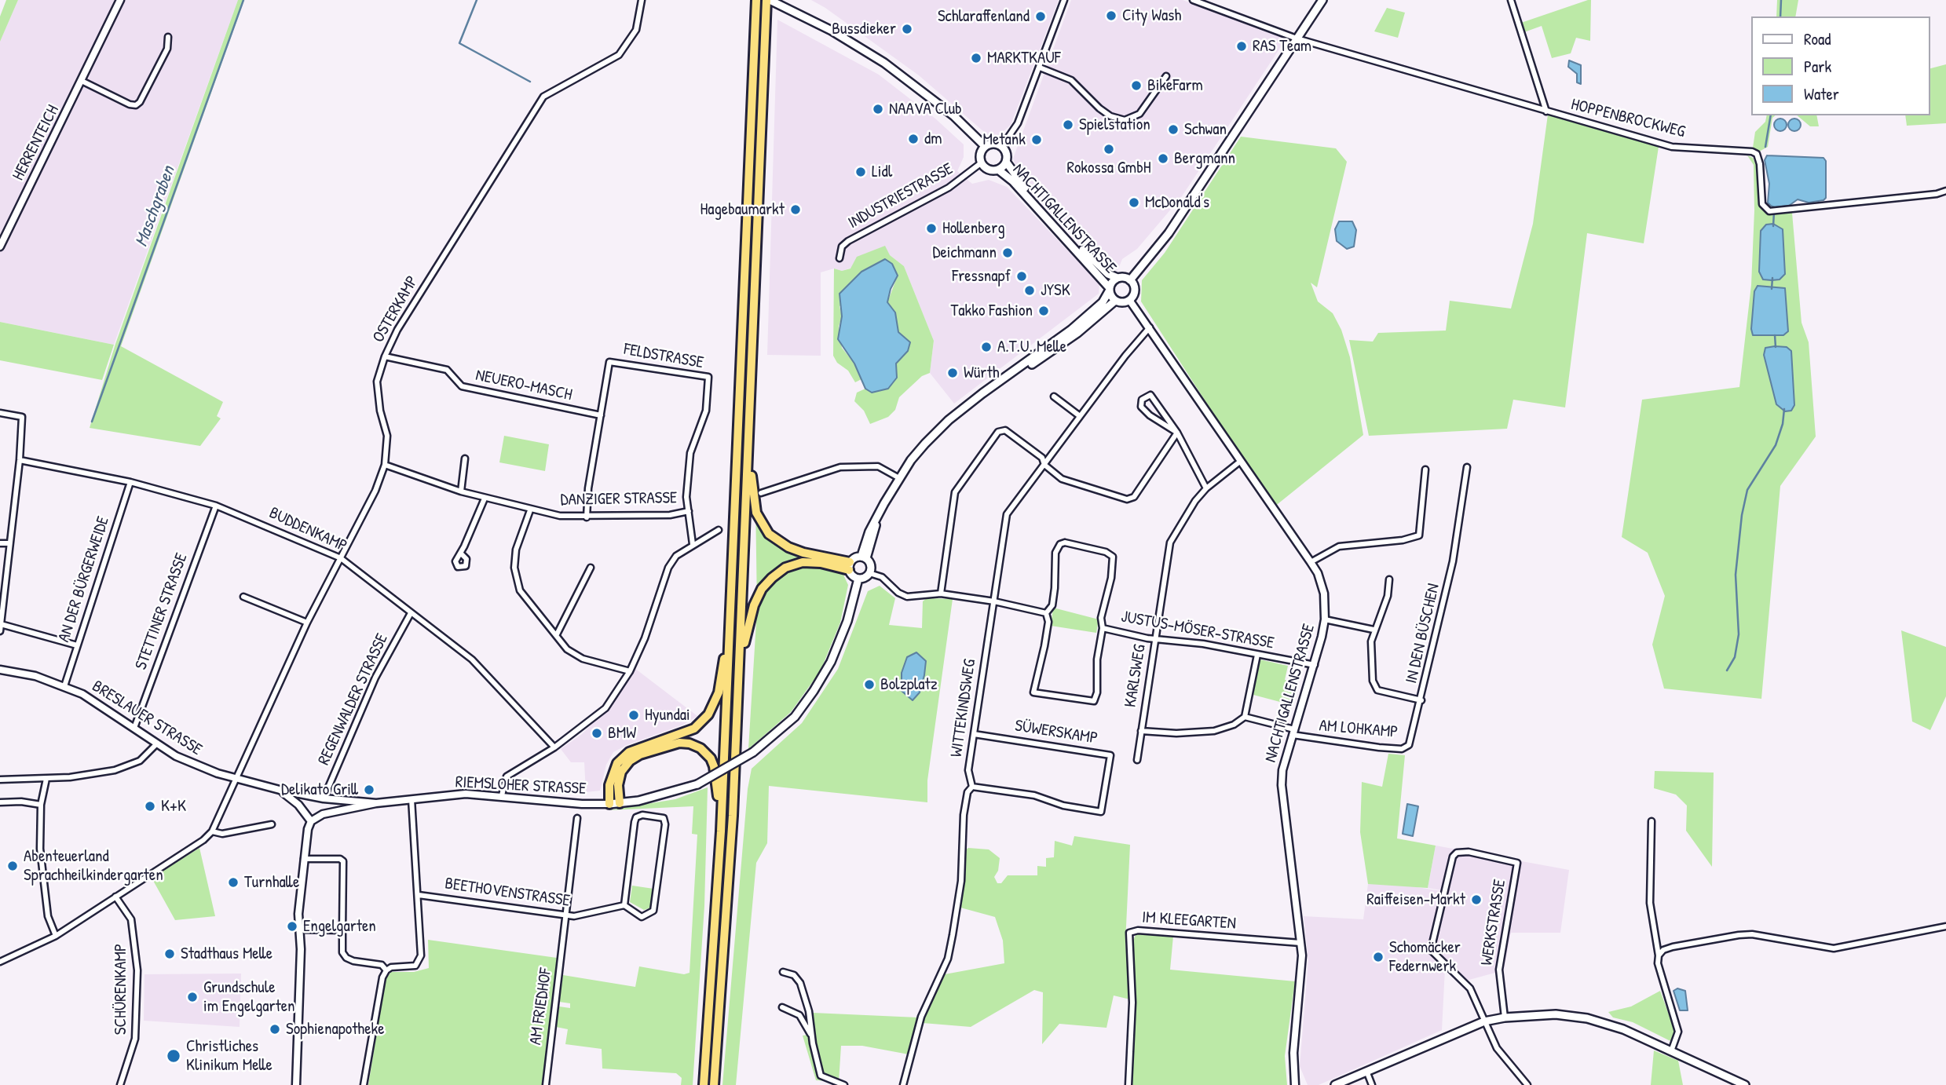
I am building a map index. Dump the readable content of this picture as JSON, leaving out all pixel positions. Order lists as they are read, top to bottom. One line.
{"streets":{"main road":["NACHTIGALLENSTRASSE","RIEMSLOHER STRASSE"],"street":["HOPPENBROCKWEG","HERRENTEICH","INDUSTRIESTRASSE","OSTERKAMP","FELDSTRASSE","NEUERO-MASCH","DANZIGER STRASSE","BUDDENKAMP","AN DER BÜRGERWEIDE","STETTINER STRASSE","JUSTUS-MÖSER-STRASSE","IN DEN BÜSCHEN","KARLSWEG","REGENWALDER STRASSE","WITTEKINDSWEG","BRESLAUER STRASSE","AM LOHKAMP","SÜWERSKAMP","BEETHOVENSTRASSE","IM KLEEGARTEN","WERKSTRASSE","SCHÜRENKAMP","AM FRIEDHOF"]},"crossings":[["INDUSTRIESTRASSE","NACHTIGALLENSTRASSE"],["NACHTIGALLENSTRASSE","JUSTUS-MÖSER-STRASSE"],["NACHTIGALLENSTRASSE","KARLSWEG"],["NACHTIGALLENSTRASSE","WITTEKINDSWEG"],["NACHTIGALLENSTRASSE","AM LOHKAMP"],["NACHTIGALLENSTRASSE","IM KLEEGARTEN"],["OSTERKAMP","NEUERO-MASCH"],["OSTERKAMP","DANZIGER STRASSE"],["OSTERKAMP","BUDDENKAMP"],["OSTERKAMP","BRESLAUER STRASSE"],["FELDSTRASSE","NEUERO-MASCH"],["FELDSTRASSE","DANZIGER STRASSE"],["BUDDENKAMP","AN DER BÜRGERWEIDE"],["BUDDENKAMP","STETTINER STRASSE"],["BUDDENKAMP","REGENWALDER STRASSE"],["AN DER BÜRGERWEIDE","BRESLAUER STRASSE"],["STETTINER STRASSE","BRESLAUER STRASSE"],["JUSTUS-MÖSER-STRASSE","KARLSWEG"],["IN DEN BÜSCHEN","AM LOHKAMP"],["REGENWALDER STRASSE","BRESLAUER STRASSE"],["WITTEKINDSWEG","SÜWERSKAMP"],["BRESLAUER STRASSE","RIEMSLOHER STRASSE"],["BEETHOVENSTRASSE","AM FRIEDHOF"]],"water":["Maschgraben"],"places":["City Wash","Schlaraffenland","Bussdieker","RAS Team","MARKTKAUF","BikeFarm","NAAVA Club","Spielstation","Schwan","dm","Metank","Rokossa GmbH","Bergmann","Lidl","McDonald's","Hagebaumarkt","Hollenberg","Deichmann","Fressnapf","JYSK","Takko Fashion","A.T.U. Melle","Würth","Bolzplatz","Hyundai","BMW","Delikato Grill","K+K","Abenteuerland Sprachheilkindergarten","Turnhalle","Raiffeisen-Markt","Engelgarten","Stadthaus Melle","Schomäcker Federnwerk","Grundschule im Engelgarten","Sophienapotheke","Christliches Klinikum Melle"],"legend":["Road","Park","Water"]}
